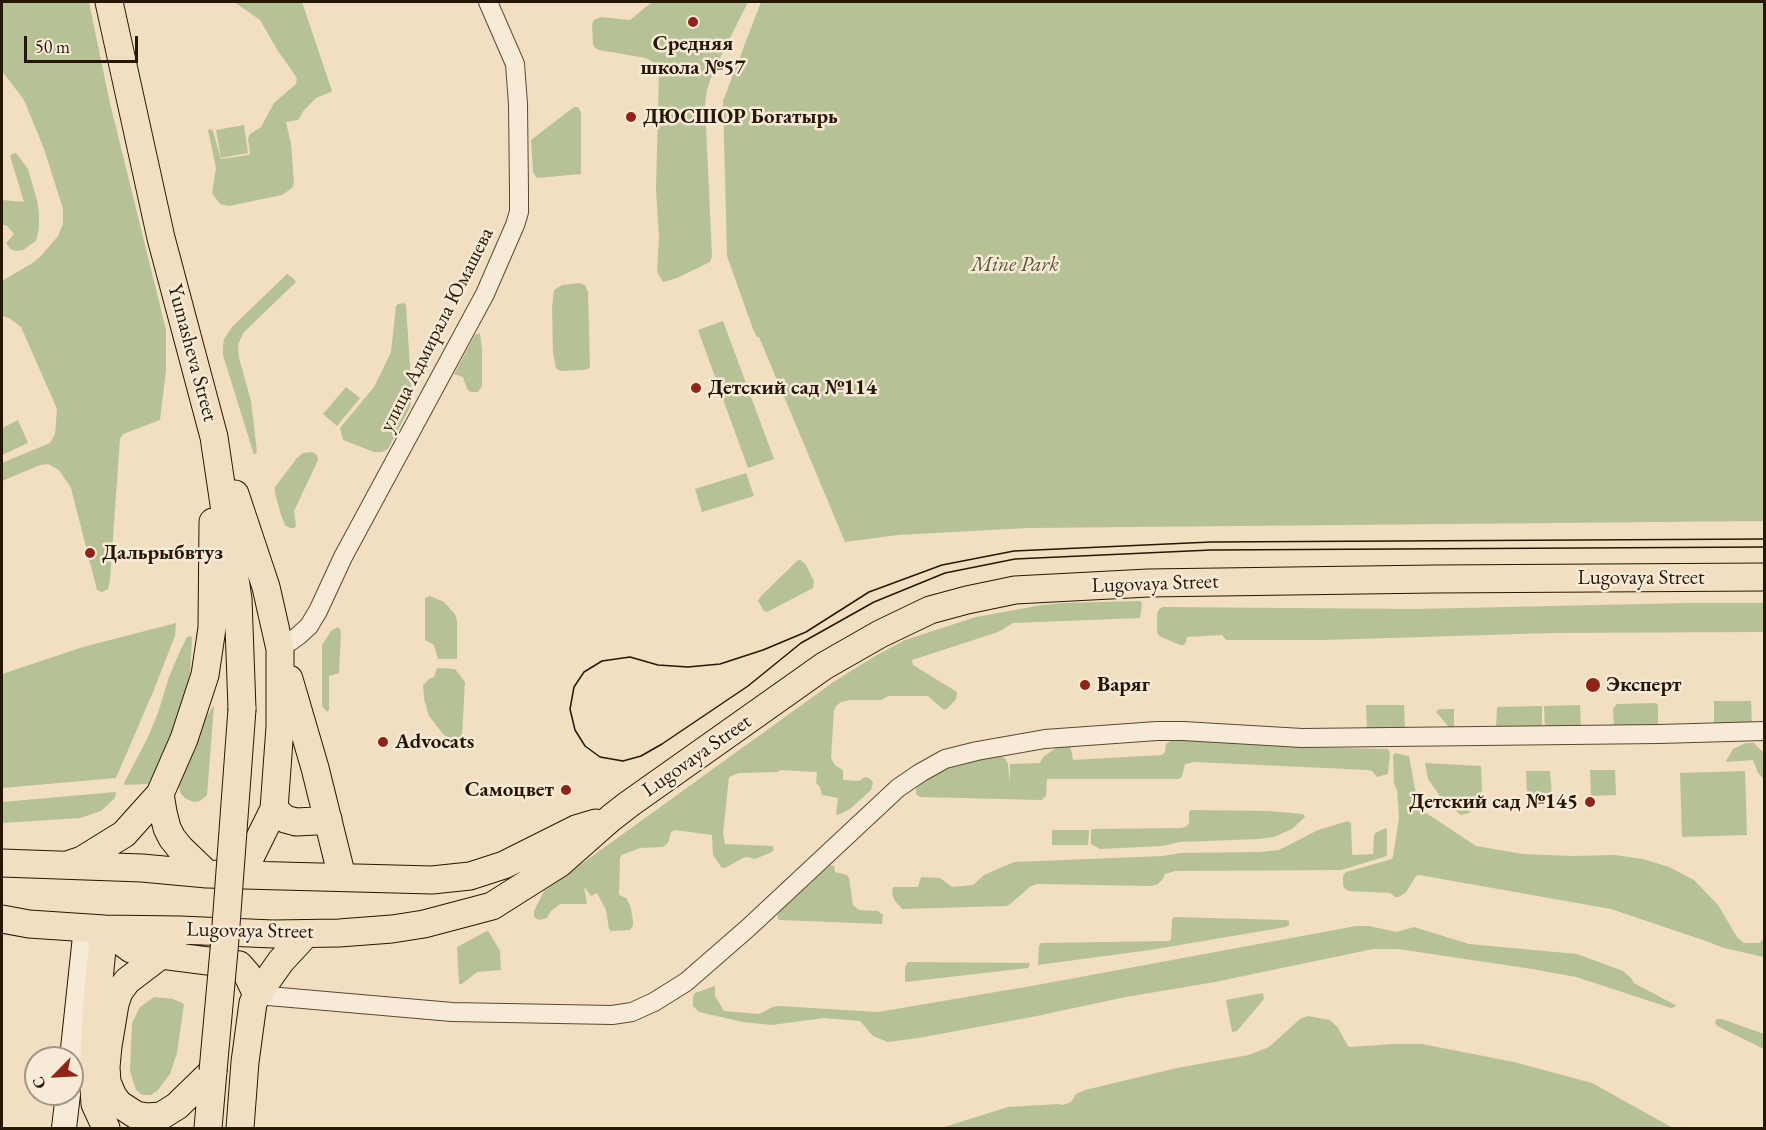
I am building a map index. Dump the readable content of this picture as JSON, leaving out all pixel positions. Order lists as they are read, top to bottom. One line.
{"streets":{"main road":["Yumasheva Street","Lugovaya Street"],"street":["улица Адмирала Юмашева"]},"parks":["Mine Park"],"places":["Средняя школа №57","ДЮСШОР Богатырь","Детский сад №114","Дальрыбвтуз","Варяг","Эксперт","Advocats","Самоцвет","Детский сад №145"],"scale_bar":"50 m","north":"bottom left"}
